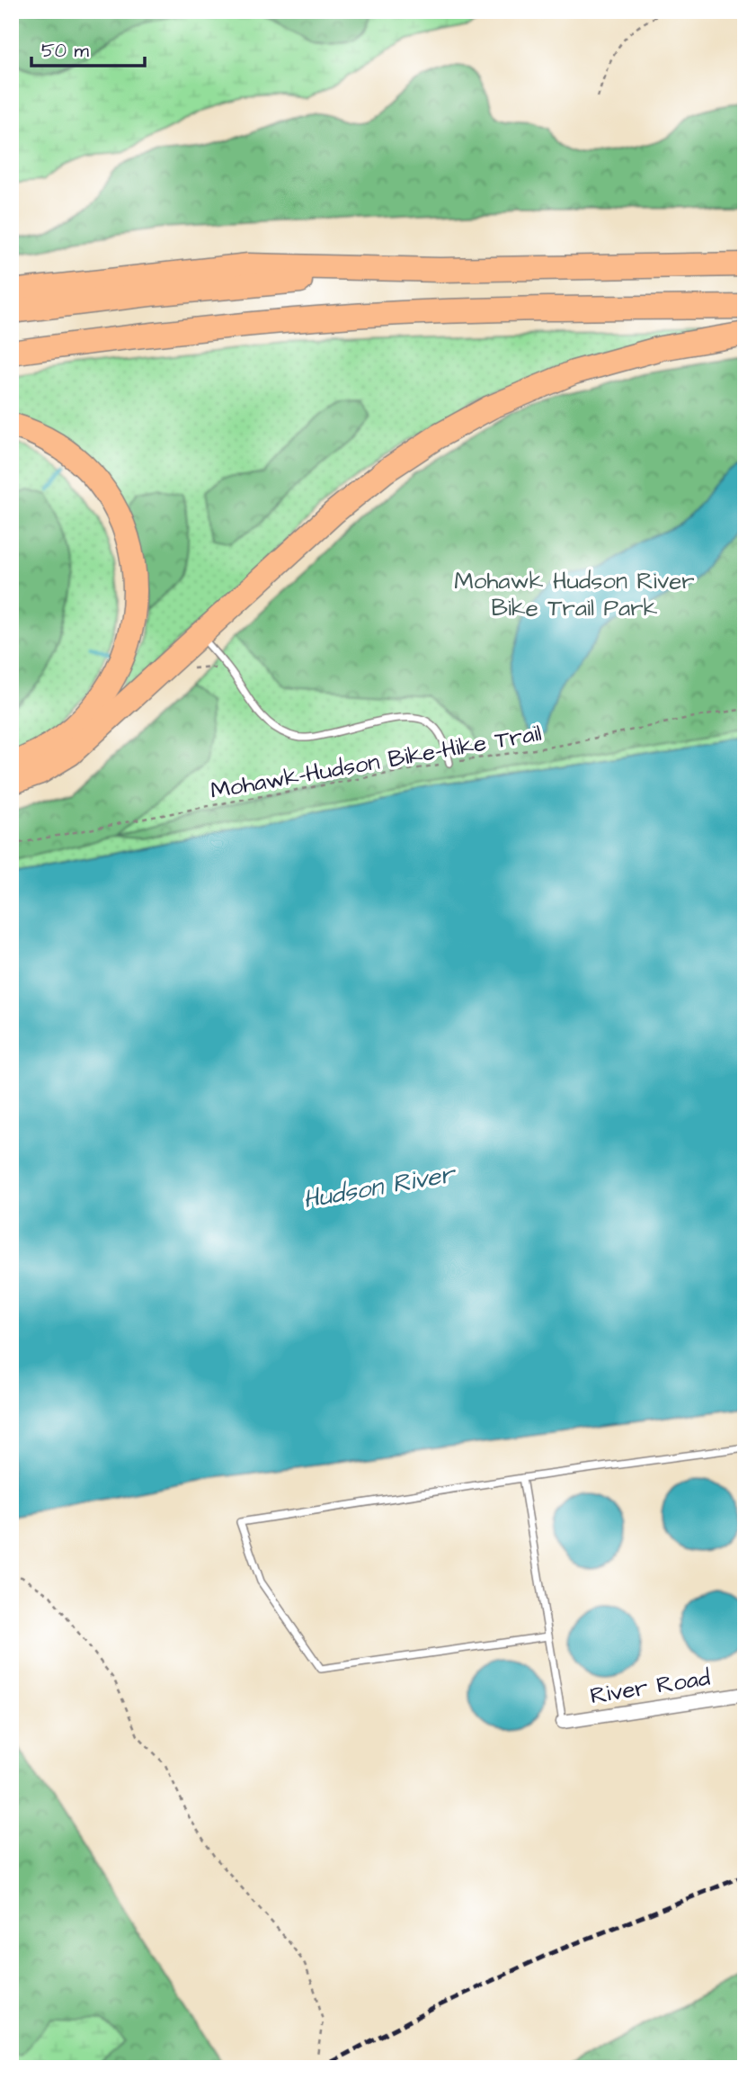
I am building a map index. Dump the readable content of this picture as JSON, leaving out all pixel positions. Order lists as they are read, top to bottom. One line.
{"streets":{"street":["River Road"],"path":["Mohawk-Hudson Bike-Hike Trail"]},"water":["Hudson River"],"parks":["Mohawk Hudson River Bike Trail Park"],"scale_bar":"50 m"}
